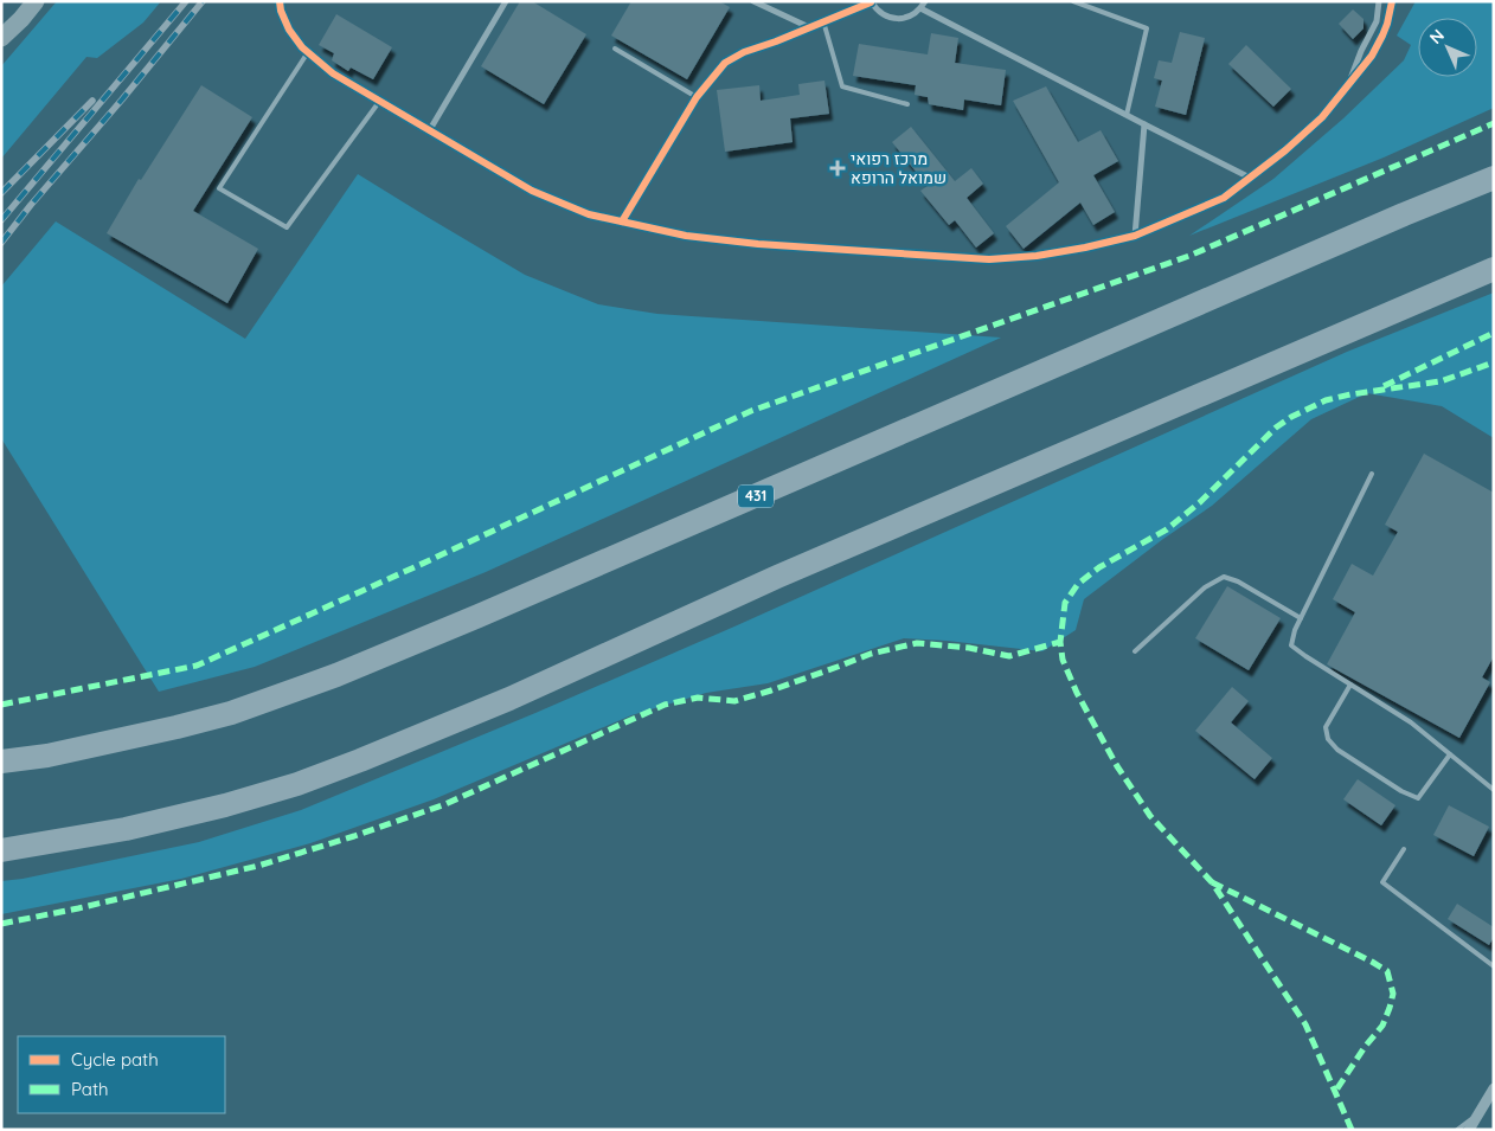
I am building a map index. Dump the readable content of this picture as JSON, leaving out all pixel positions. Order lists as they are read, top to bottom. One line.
{"streets":{"highway":["431"]},"places":{"health":["מרכז רפואי שמואל הרופא"]},"legend":["Cycle path","Path"],"north":"top left"}
